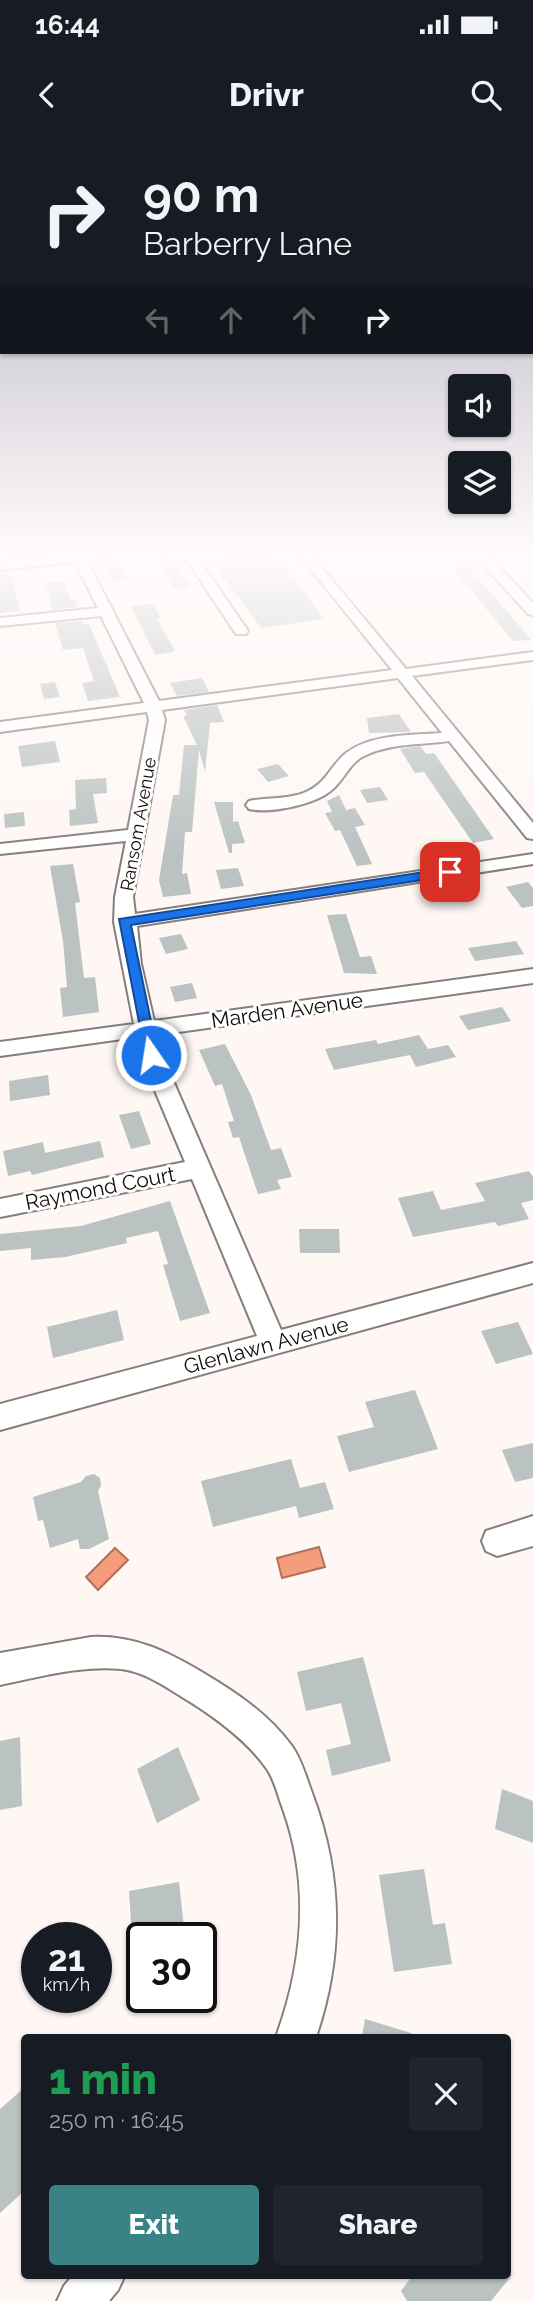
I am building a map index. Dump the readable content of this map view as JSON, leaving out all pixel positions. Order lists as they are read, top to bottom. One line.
{"streets":{"street":["Ransom Avenue","Marden Avenue","Raymond Court","Glenlawn Avenue"]},"crossings":[["Ransom Avenue","Marden Avenue"],["Ransom Avenue","Raymond Court"],["Ransom Avenue","Glenlawn Avenue"]],"page":{"status":"16:44","header":"Drivr","turn":["90 m","Barberry Lane"],"speed":"21 km/h","limit":"30","heading":["1 min","250 m · 16:45"],"buttons":["Exit","Share"]}}
